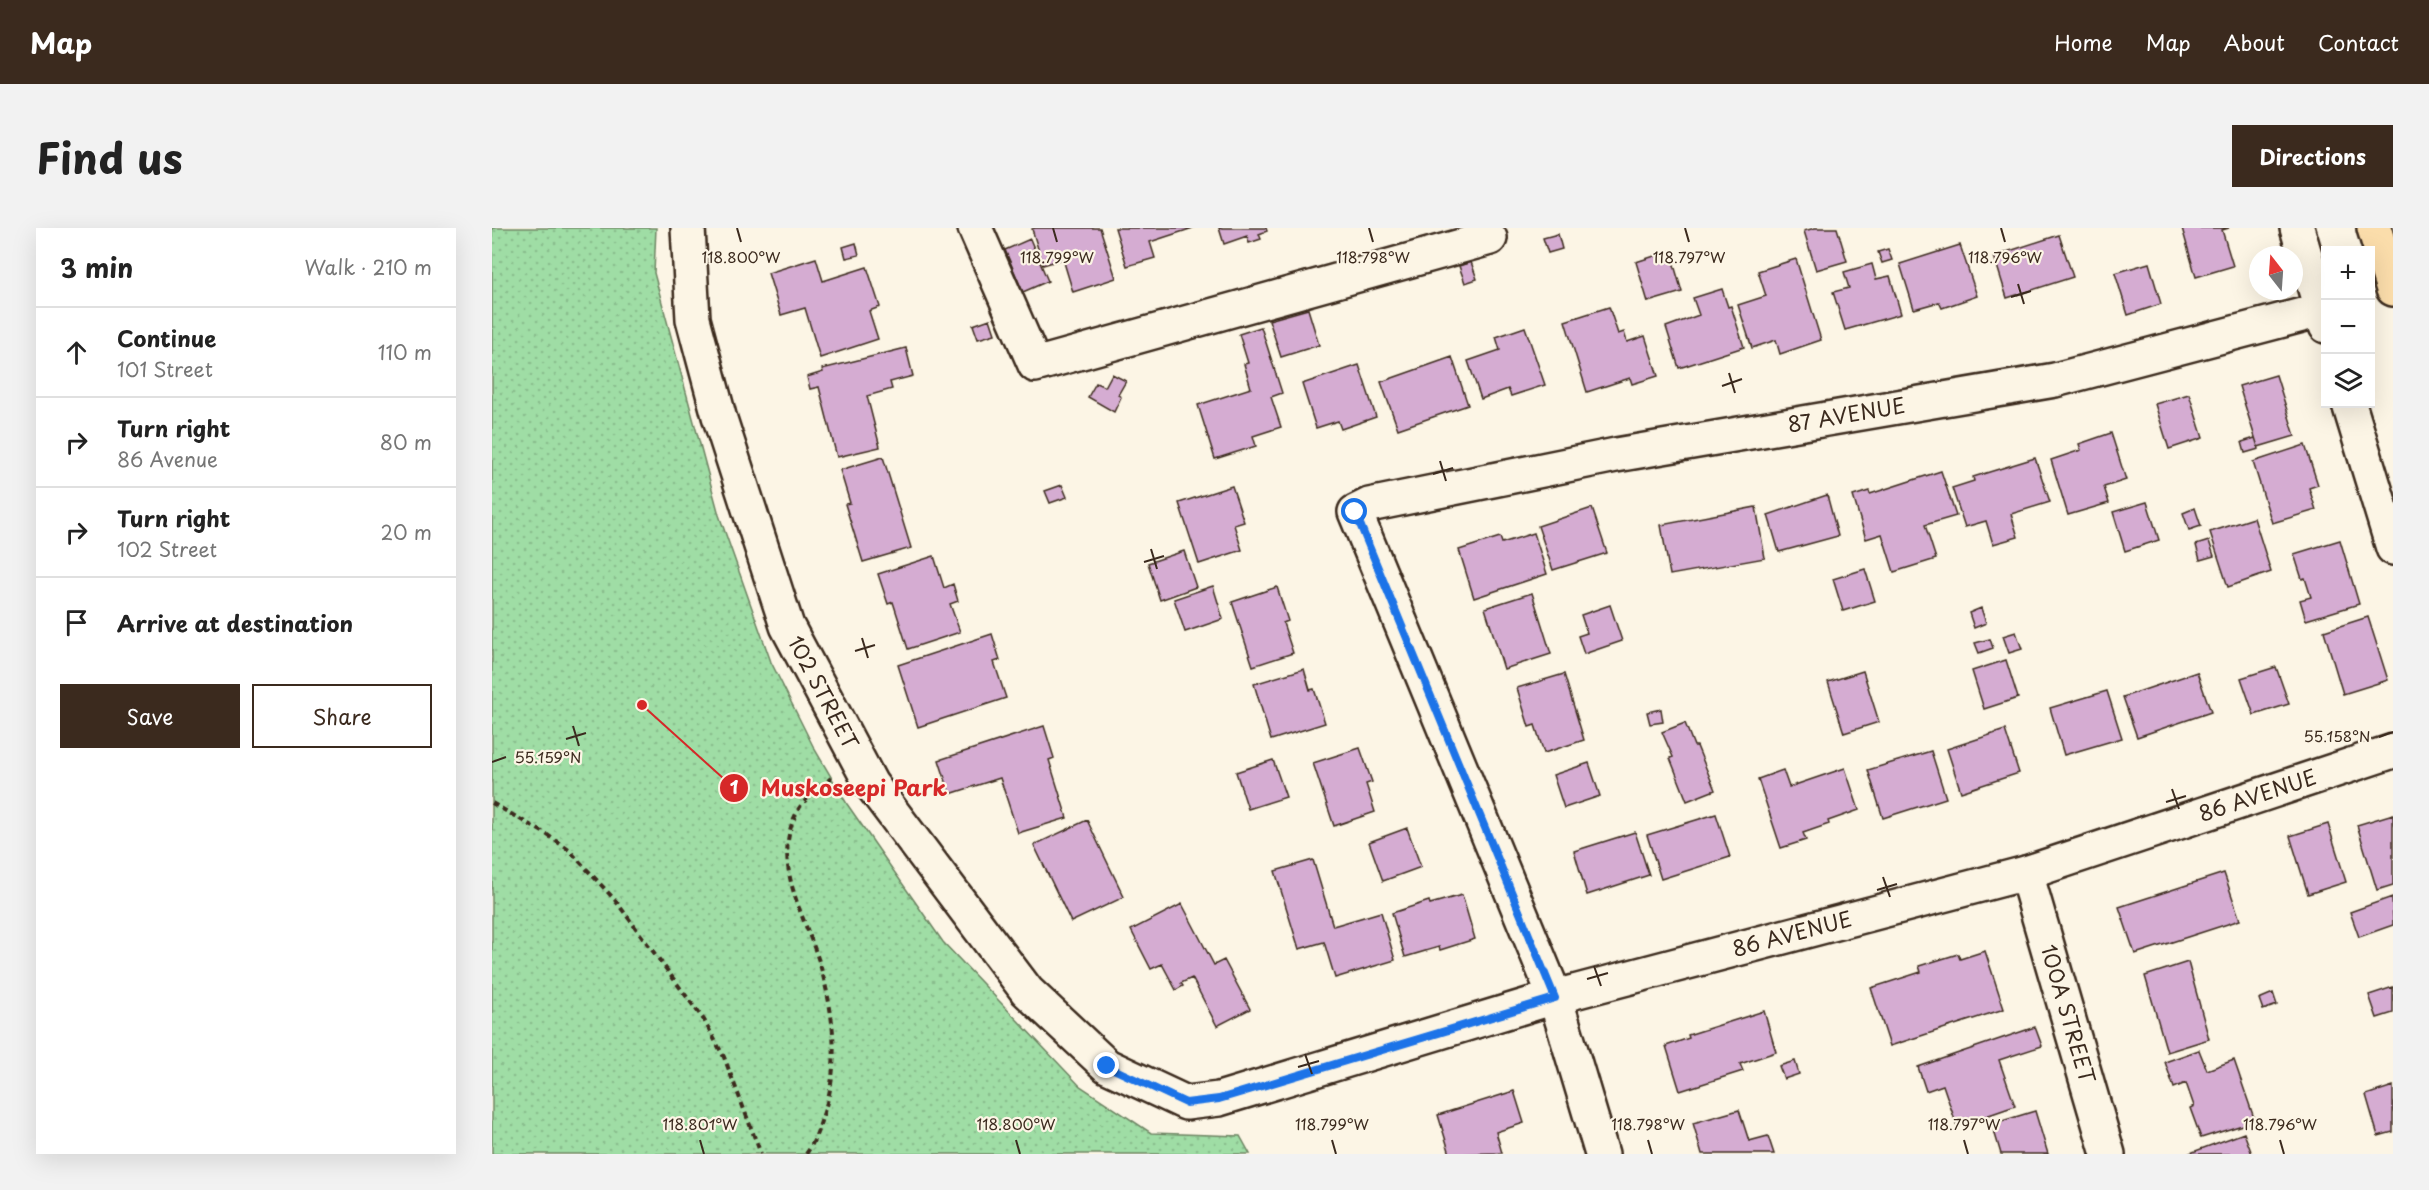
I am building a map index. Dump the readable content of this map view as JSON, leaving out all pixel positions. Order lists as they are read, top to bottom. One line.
{"streets":{"street":["87 AVENUE","102 STREET","86 AVENUE","100A STREET"]},"crossings":[["87 AVENUE","86 AVENUE"],["102 STREET","86 AVENUE"],["86 AVENUE","100A STREET"]],"places":["Muskoseepi Park"],"north":"top","page":{"header":"Map","nav":["Home","Map","About","Contact"],"title":"Find us","buttons":["Directions",["Save","Share"]],"heading":["3 min","Walk · 210 m"],"map_buttons":["+","−"],"list":[["Continue","101 Street","110 m"],["Turn right","86 Avenue","80 m"],["Turn right","102 Street","20 m"],"Arrive at destination"]},"coordinates":["118.800°W","118.799°W","118.798°W","118.797°W","118.796°W","55.158°N","55.159°N","118.801°W"]}
